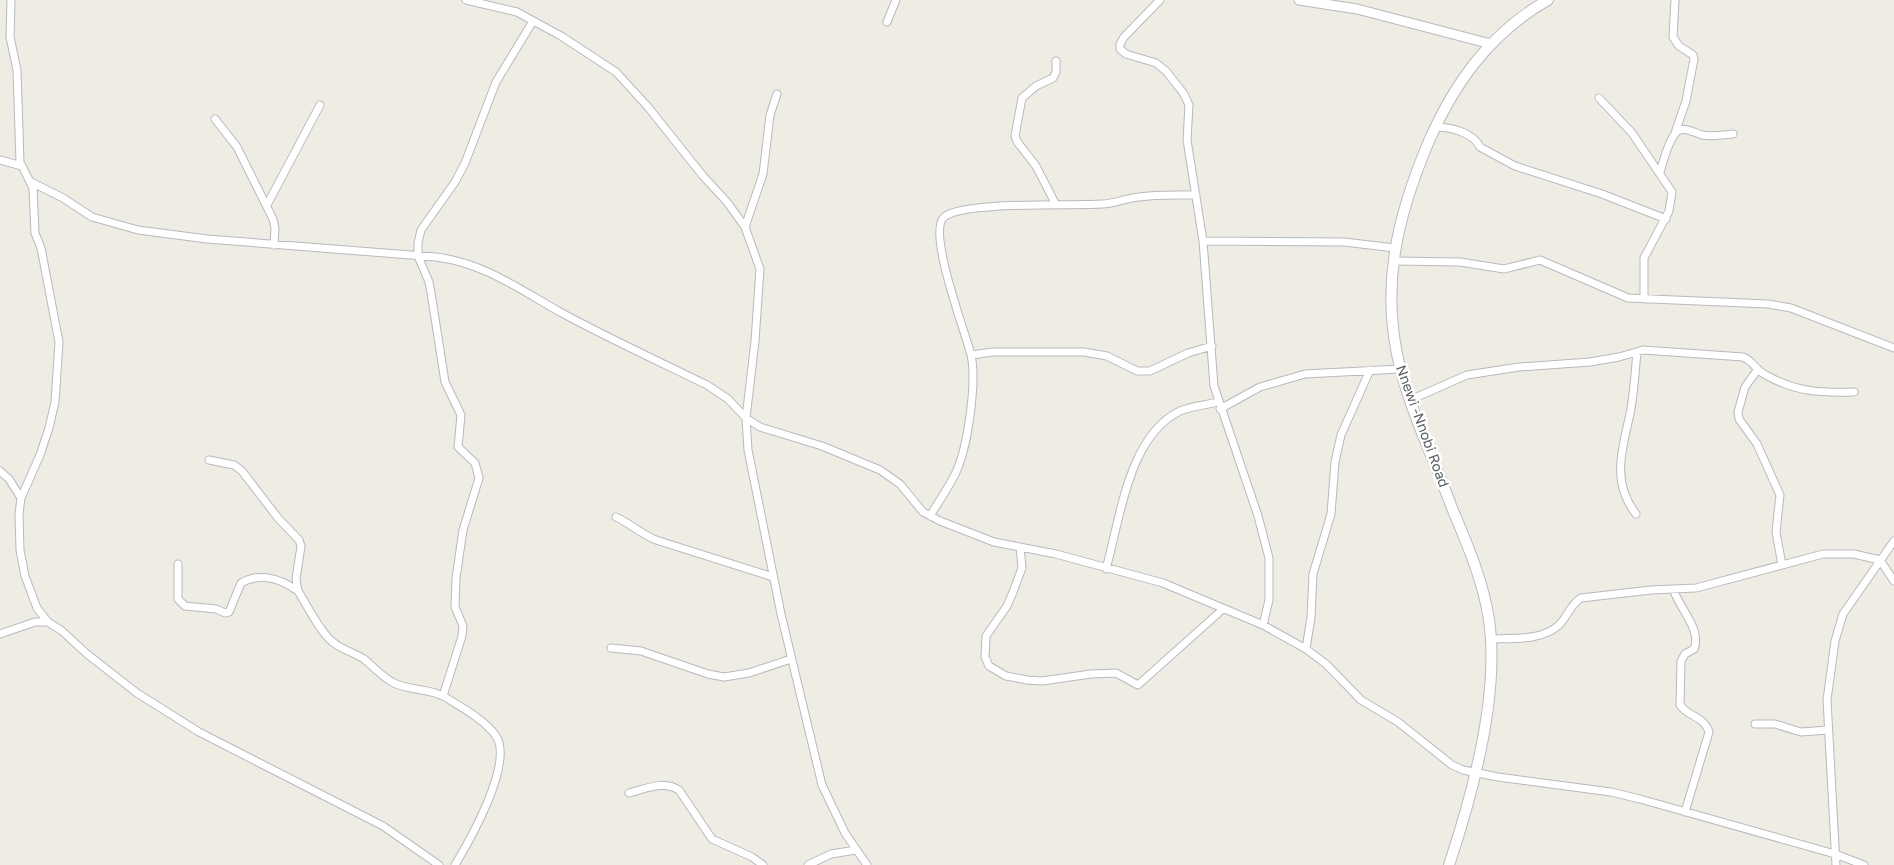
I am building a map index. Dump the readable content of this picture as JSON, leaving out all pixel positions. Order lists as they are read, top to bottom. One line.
{"streets":{"main road":["Nnewi -Nnobi Road"]}}
